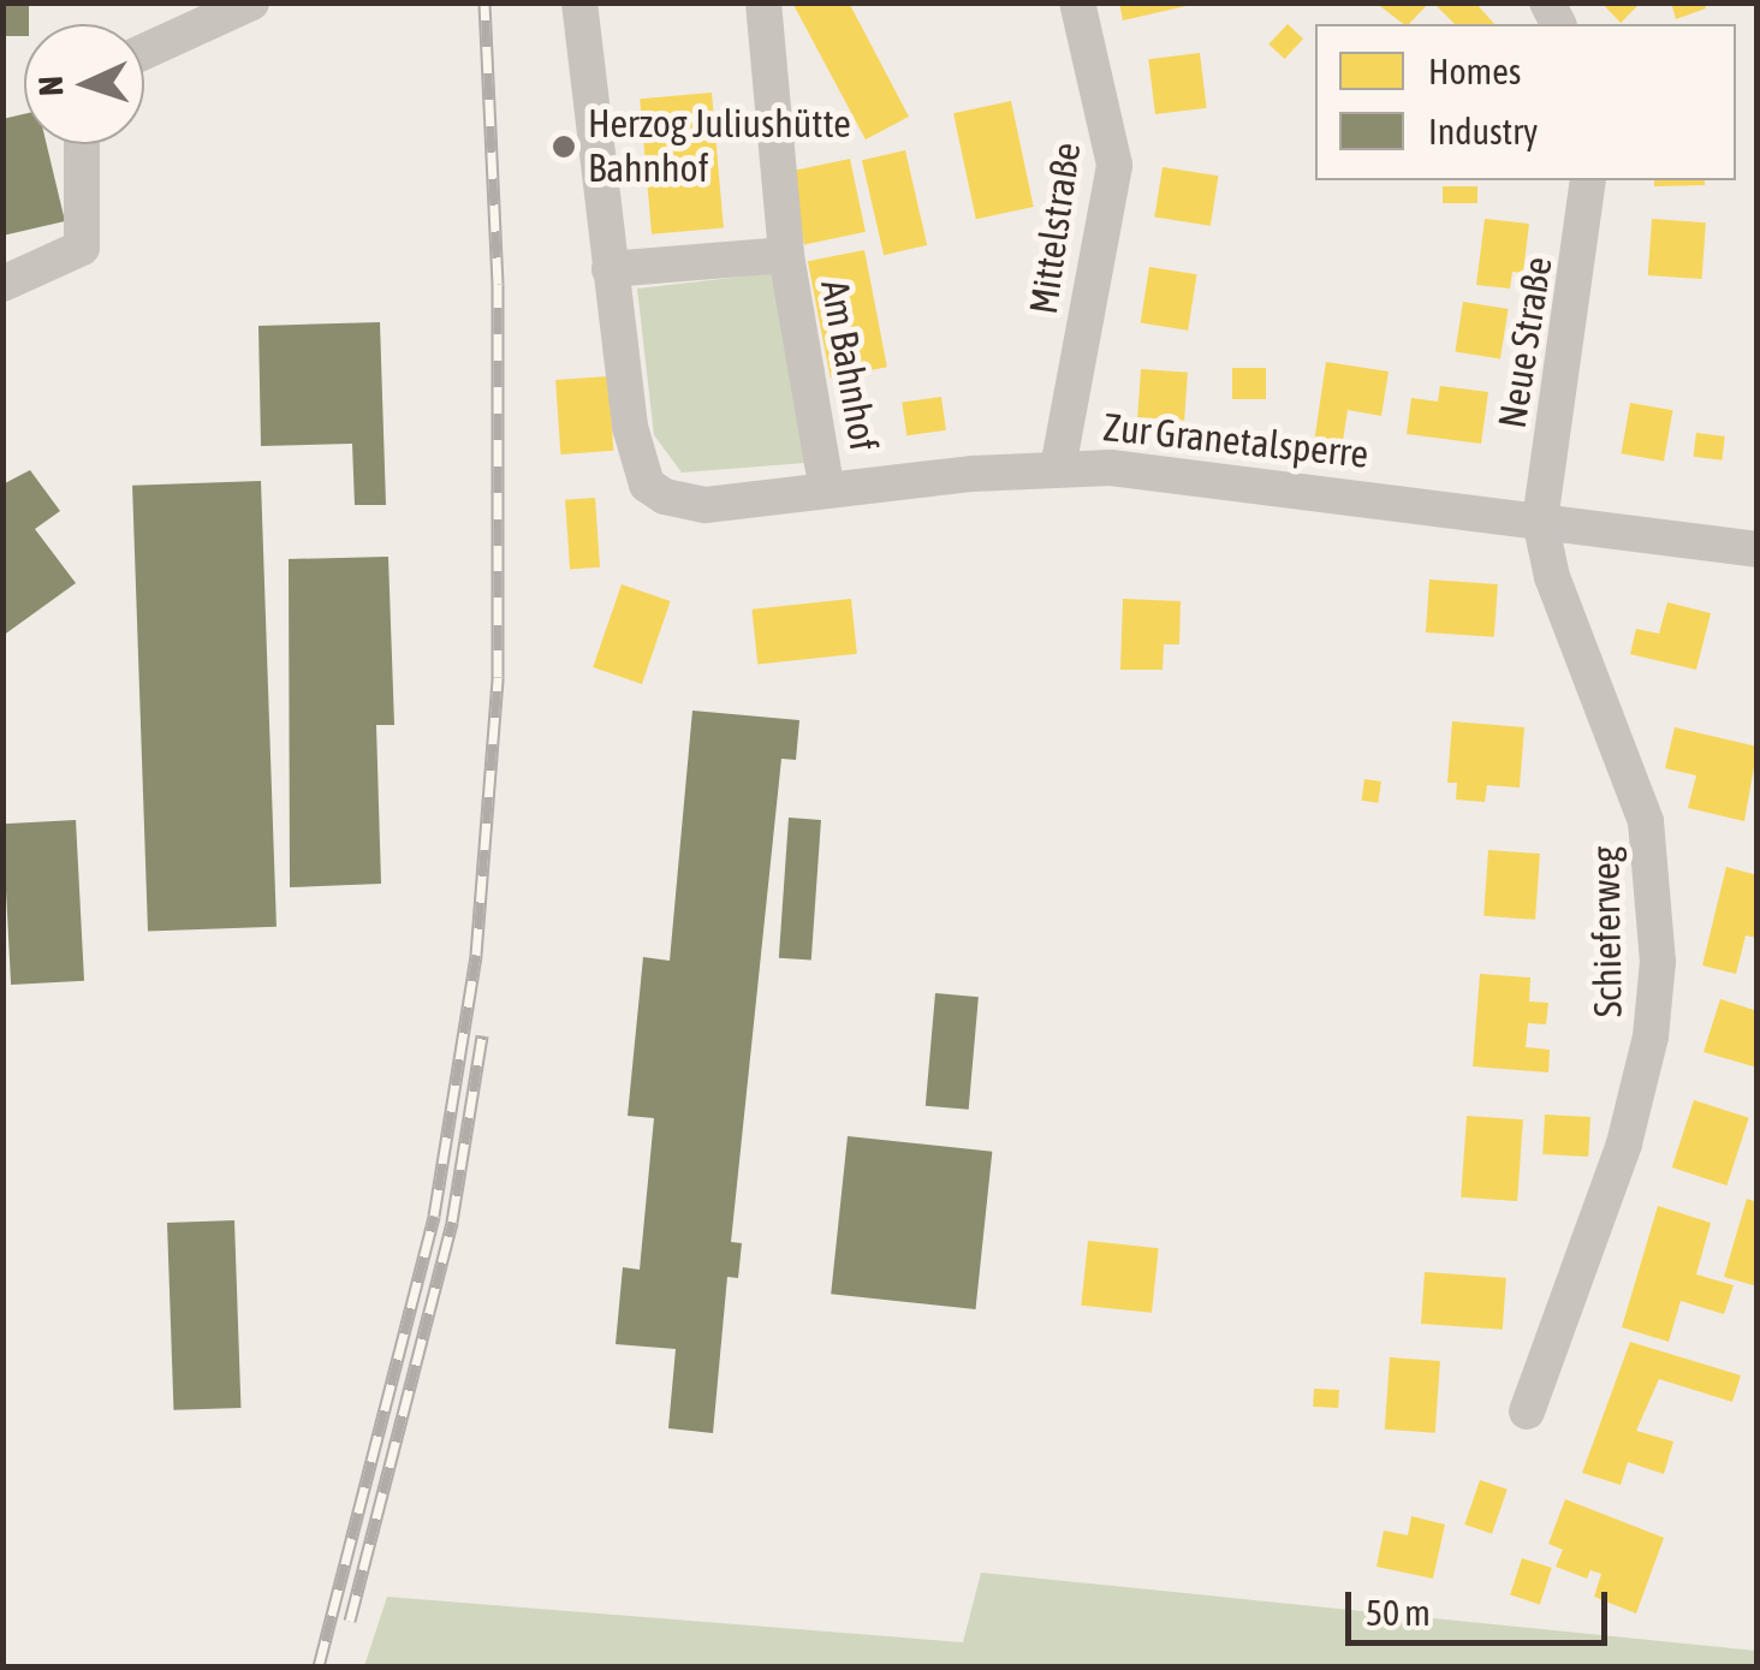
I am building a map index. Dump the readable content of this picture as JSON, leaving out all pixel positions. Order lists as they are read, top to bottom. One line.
{"streets":{"street":["Mittelstraße","Neue Straße","Am Bahnhof","Zur Granetalsperre","Schieferweg"]},"crossings":[["Mittelstraße","Zur Granetalsperre"],["Neue Straße","Zur Granetalsperre"],["Neue Straße","Schieferweg"],["Am Bahnhof","Zur Granetalsperre"],["Zur Granetalsperre","Schieferweg"]],"places":["Herzog Juliushütte Bahnhof"],"legend":["Homes","Industry"],"scale_bar":"50 m","north":"left"}
